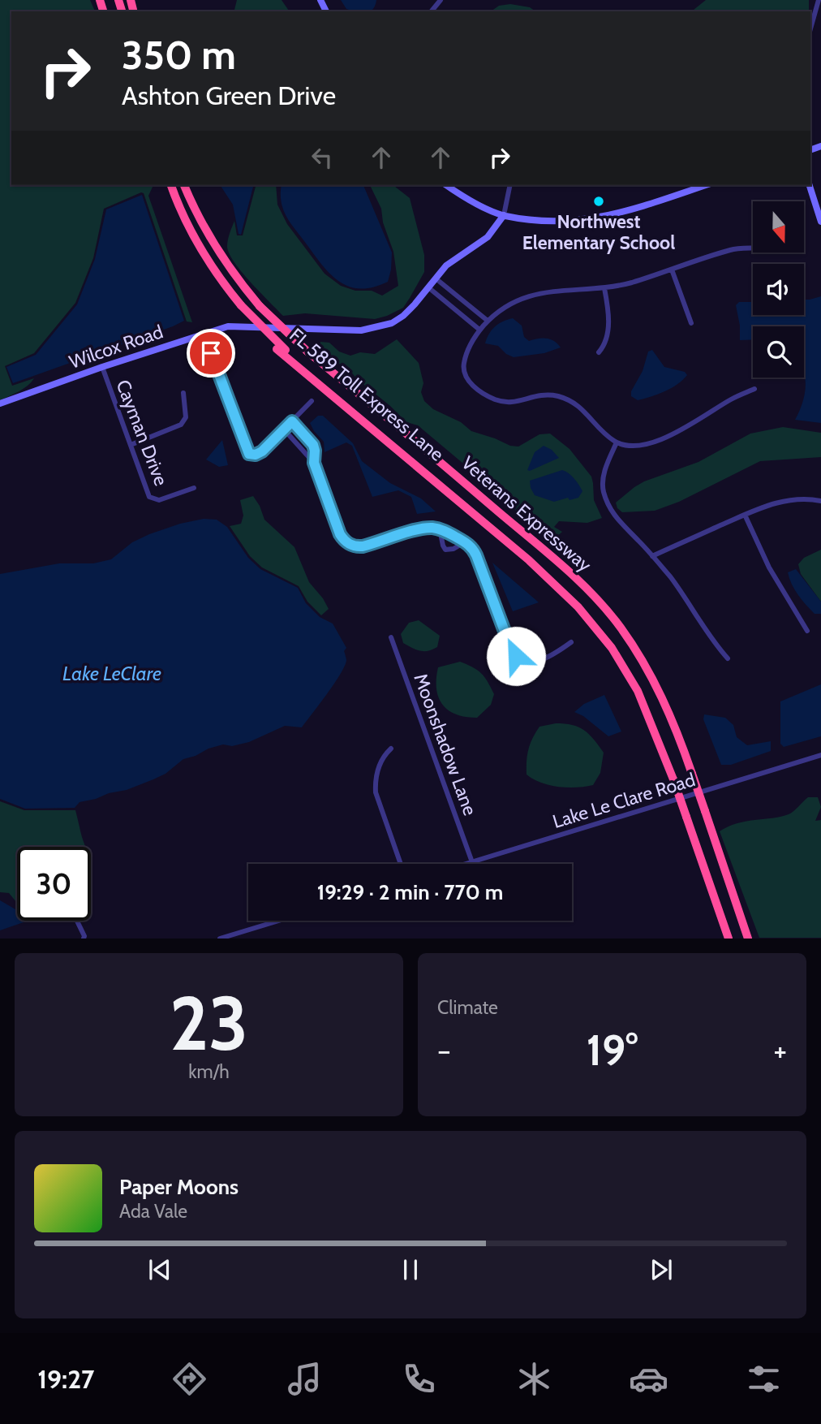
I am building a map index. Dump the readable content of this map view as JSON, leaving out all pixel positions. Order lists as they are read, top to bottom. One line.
{"streets":{"highway":["Veterans Expressway"],"street":["Wilcox Road","Cayman Drive","Moonshadow Lane","Lake Le Clare Road"]},"crossings":[["Wilcox Road","Cayman Drive"],["Moonshadow Lane","Lake Le Clare Road"]],"water":["Lake LeClare"],"places":["Northwest Elementary School"],"north":"bottom","page":{"turn":["350 m","Ashton Green Drive"],"limit":"30","trip":"19:29 · 2 min · 770 m","tile":[["23","km/h"],"Climate"],"heat":["−","19°","+"],"song":["Paper Moons","Ada Vale"],"tabs":"19:27"}}
